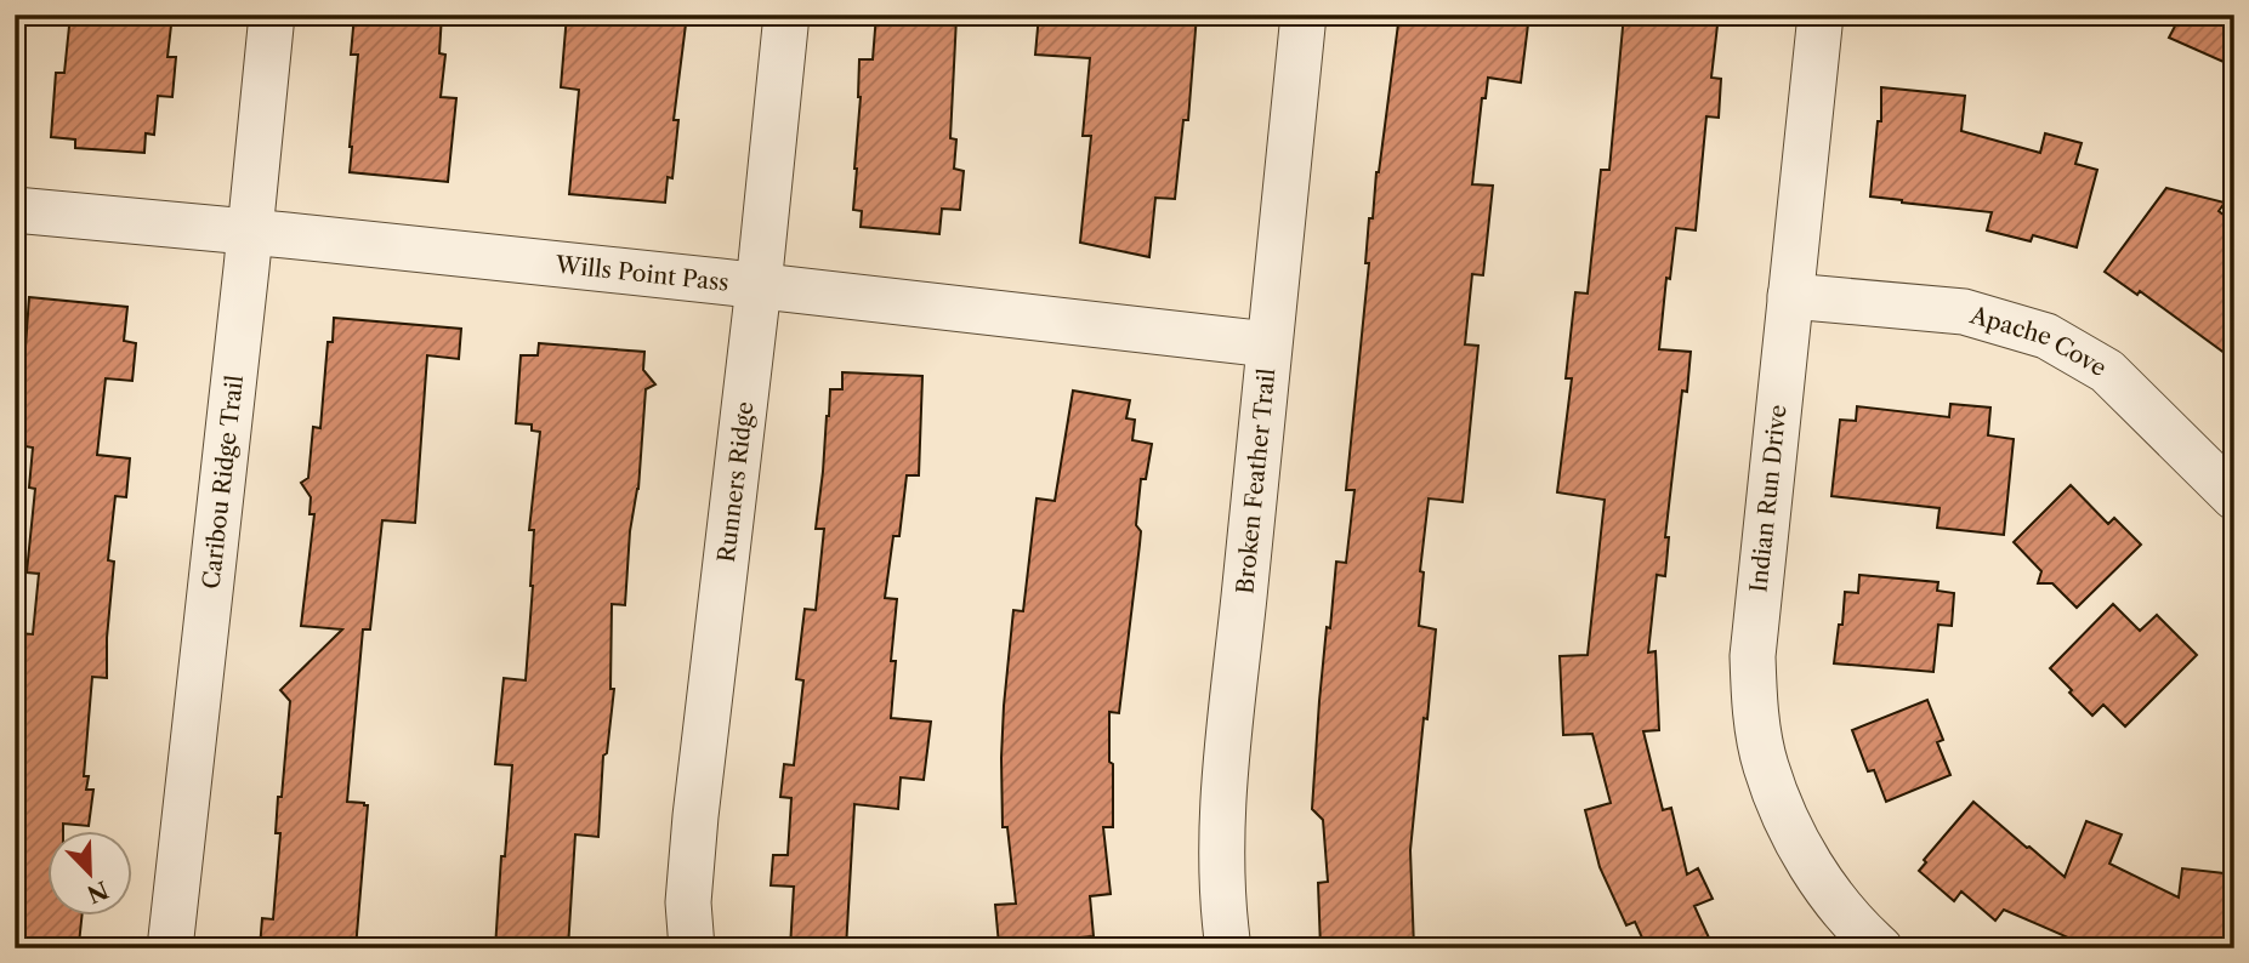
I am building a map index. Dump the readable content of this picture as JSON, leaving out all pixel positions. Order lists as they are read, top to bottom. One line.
{"streets":{"street":["Wills Point Pass","Apache Cove","Caribou Ridge Trail","Runners Ridge","Broken Feather Trail","Indian Run Drive"]},"crossings":[["Wills Point Pass","Caribou Ridge Trail"],["Wills Point Pass","Runners Ridge"],["Wills Point Pass","Broken Feather Trail"],["Apache Cove","Indian Run Drive"]],"north":"bottom right"}
